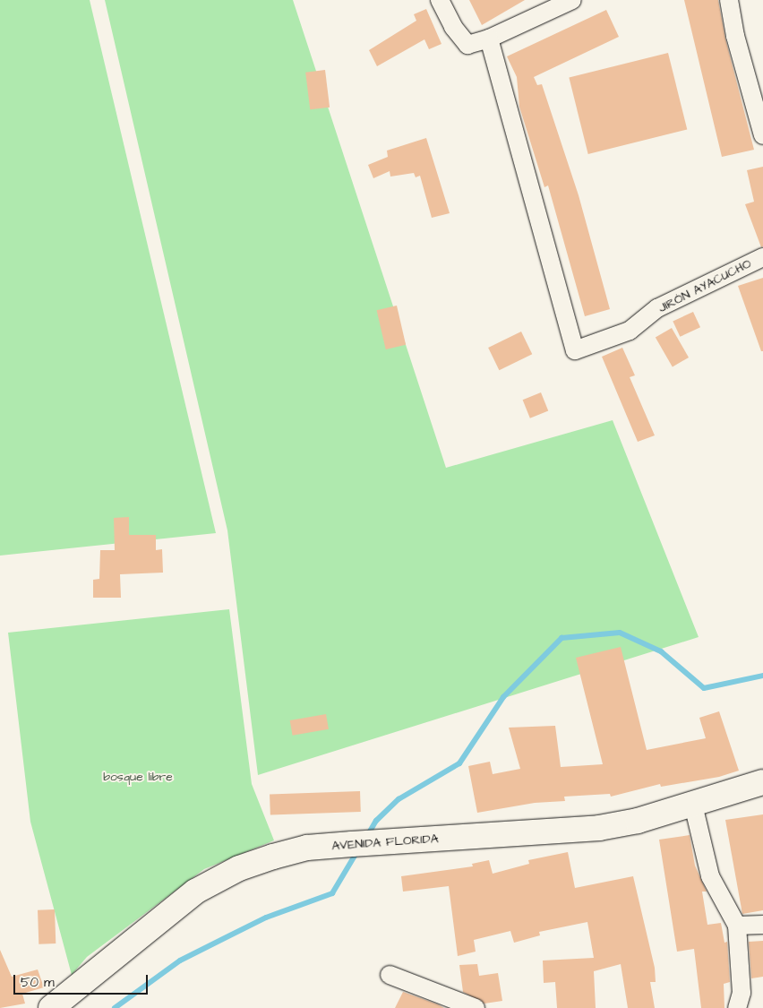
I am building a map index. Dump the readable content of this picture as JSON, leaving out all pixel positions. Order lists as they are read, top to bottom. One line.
{"streets":{"street":["JIRÓN AYACUCHO","AVENIDA FLORIDA"]},"parks":["bosque libre"],"scale_bar":"50 m"}
